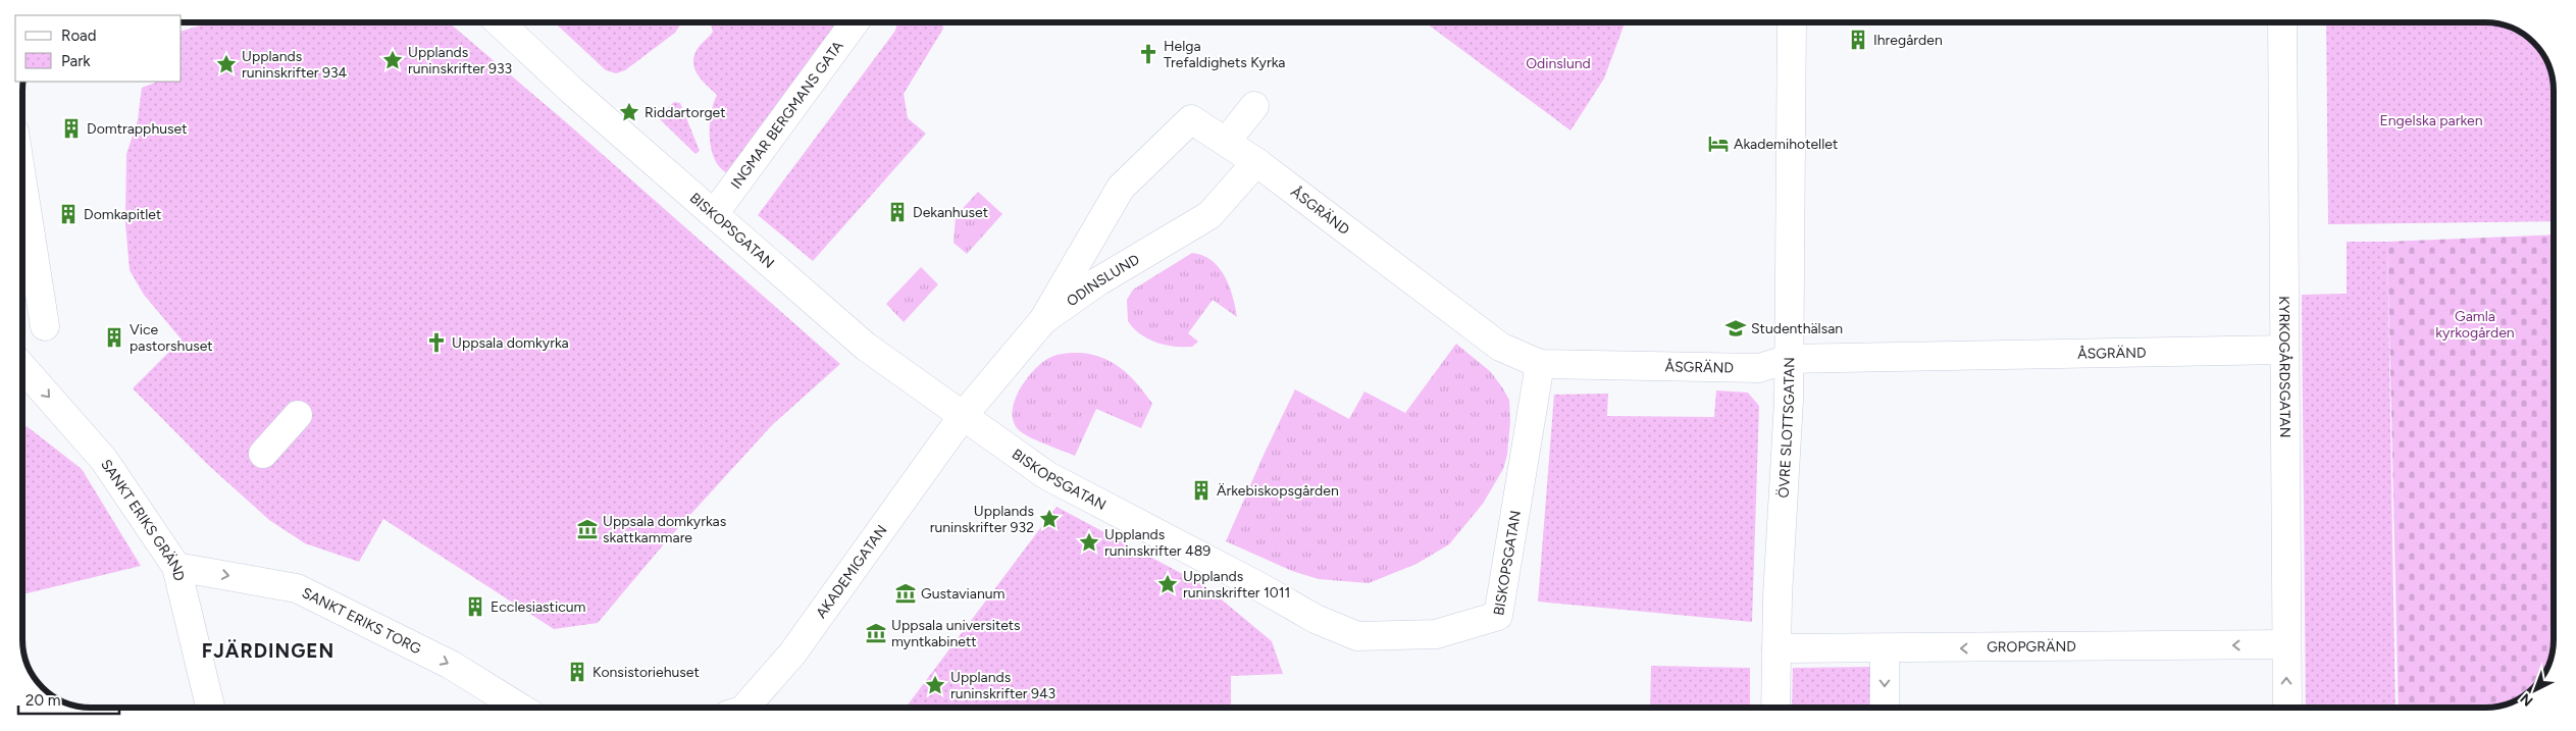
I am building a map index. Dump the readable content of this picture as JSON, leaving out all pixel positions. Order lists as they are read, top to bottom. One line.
{"streets":{"street":["INGMAR BERGMANS GATA","ÅSGRÄND","BISKOPSGATAN","ODINSLUND","KYRKOGÅRDSGATAN","ÖVRE SLOTTSGATAN","SANKT ERIKS GRÄND","AKADEMIGATAN","SANKT ERIKS TORG","GROPGRÄND"]},"crossings":[["INGMAR BERGMANS GATA","BISKOPSGATAN"],["ÅSGRÄND","BISKOPSGATAN"],["ÅSGRÄND","ODINSLUND"],["ÅSGRÄND","KYRKOGÅRDSGATAN"],["ÅSGRÄND","ÖVRE SLOTTSGATAN"],["BISKOPSGATAN","ODINSLUND"],["BISKOPSGATAN","AKADEMIGATAN"],["ODINSLUND","AKADEMIGATAN"],["KYRKOGÅRDSGATAN","GROPGRÄND"],["ÖVRE SLOTTSGATAN","GROPGRÄND"],["SANKT ERIKS GRÄND","SANKT ERIKS TORG"]],"one_way":["SANKT ERIKS GRÄND","SANKT ERIKS TORG","GROPGRÄND"],"districts":["FJÄRDINGEN"],"parks":["Odinslund","Engelska parken","Gamla kyrkogården"],"places":{"building":["Ihregården","Domtrapphuset","Dekanhuset","Domkapitlet","Vice pastorshuset","Ärkebiskopsgården","Ecclesiasticum","Konsistoriehuset"],"church":["Helga Trefaldighets Kyrka","Uppsala domkyrka"],"place":["Upplands runinskrifter 933","Upplands runinskrifter 934","Riddartorget","Upplands runinskrifter 932","Upplands runinskrifter 489","Upplands runinskrifter 1011","Upplands runinskrifter 943"],"hotel":["Akademihotellet"],"school or university":["Studenthälsan"],"museum":["Uppsala domkyrkas skattkammare","Gustavianum","Uppsala universitets myntkabinett"]},"legend":["Road","Park"],"scale_bar":"20 m","north":"bottom left"}
